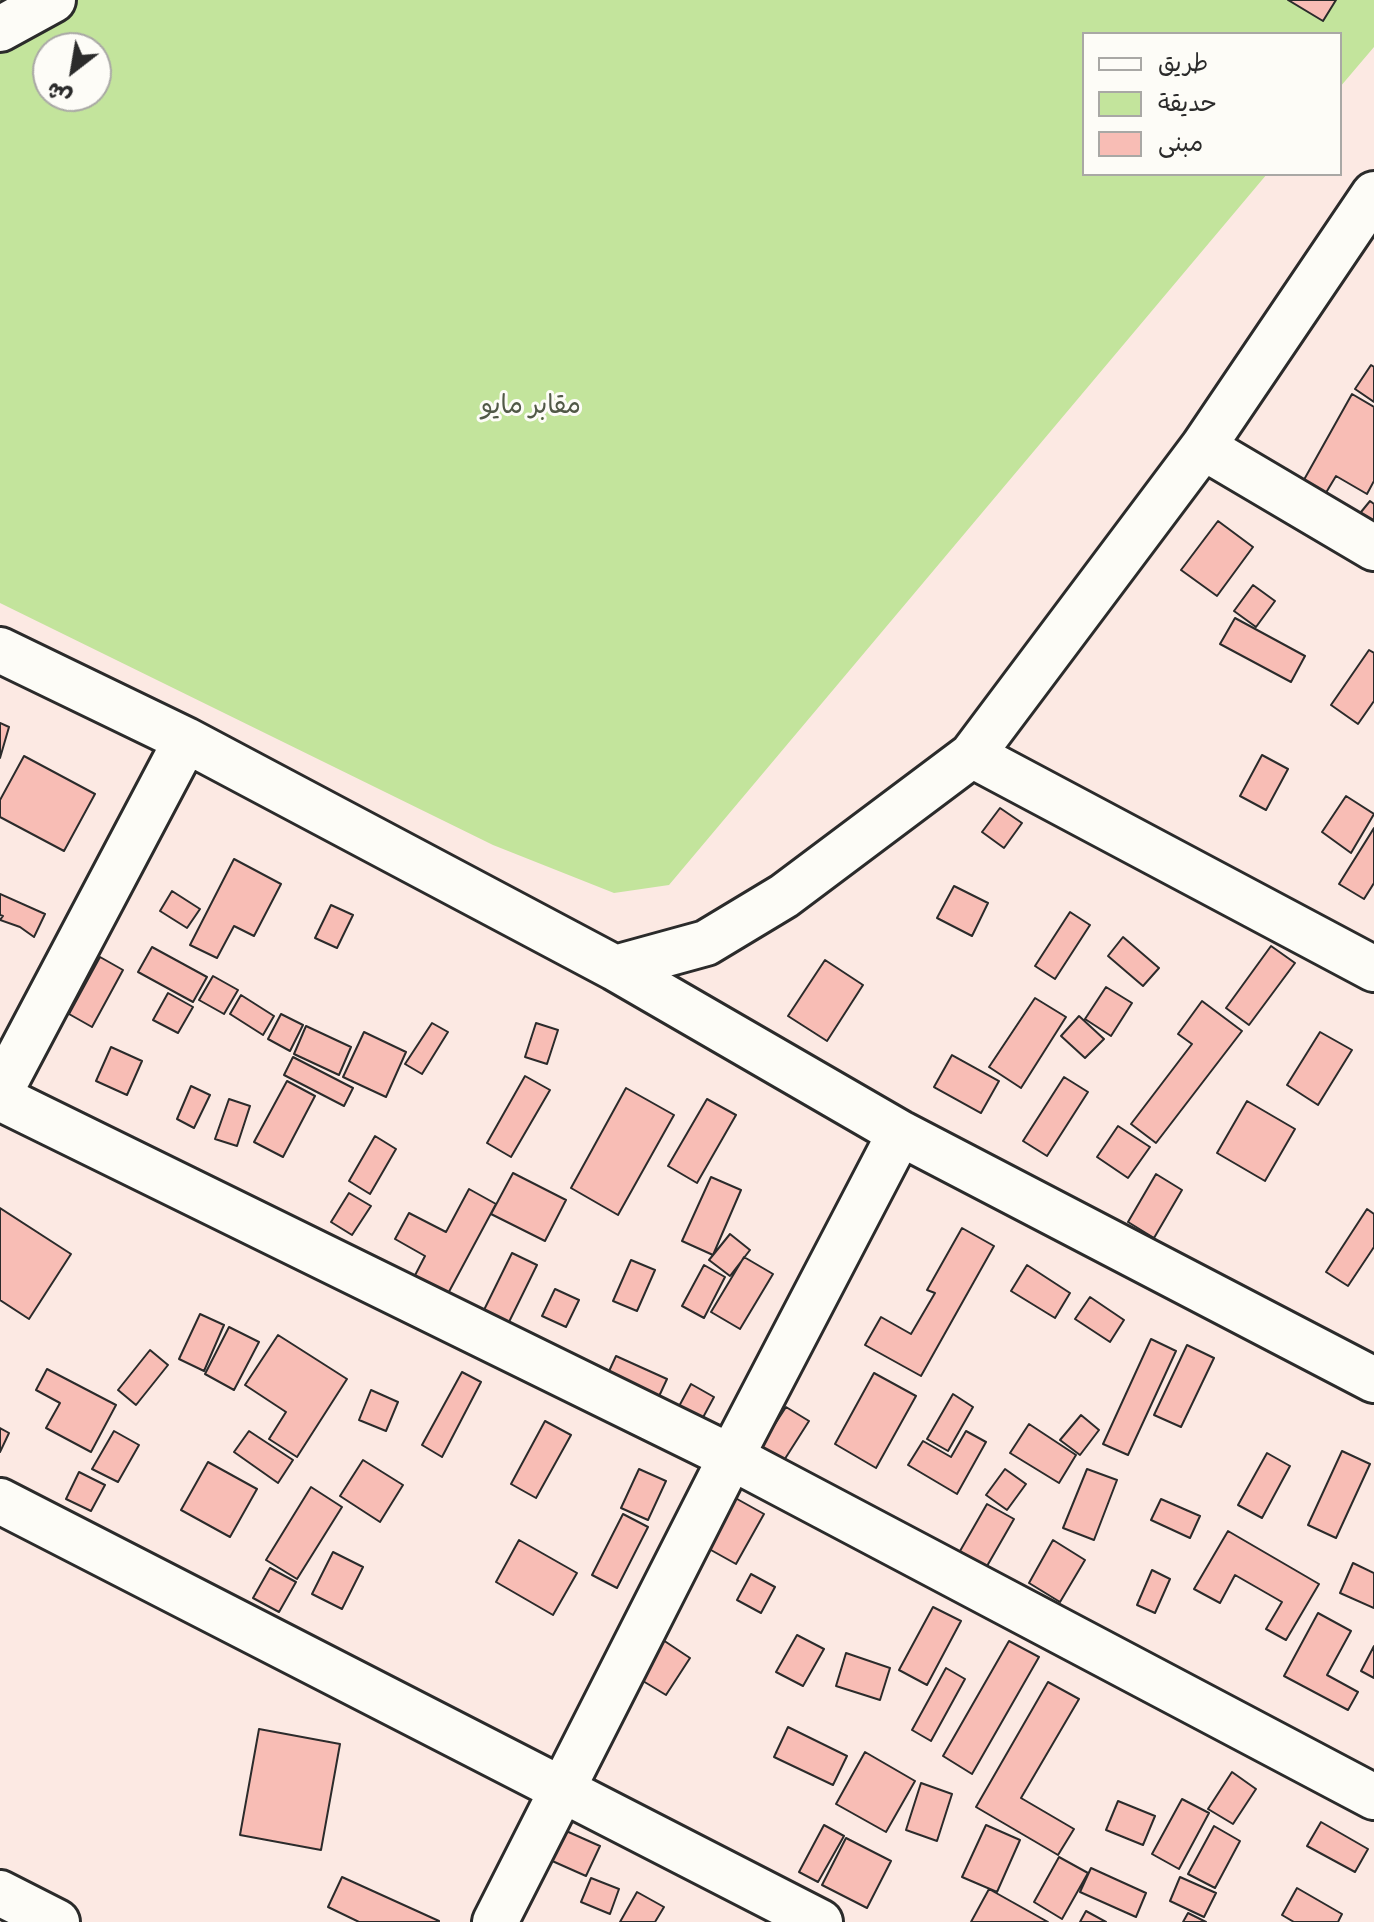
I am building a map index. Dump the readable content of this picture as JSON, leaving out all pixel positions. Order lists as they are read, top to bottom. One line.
{"parks":["مقابر مايو"],"legend":["طريق","حديقة","مبنى"],"north":"bottom left"}
